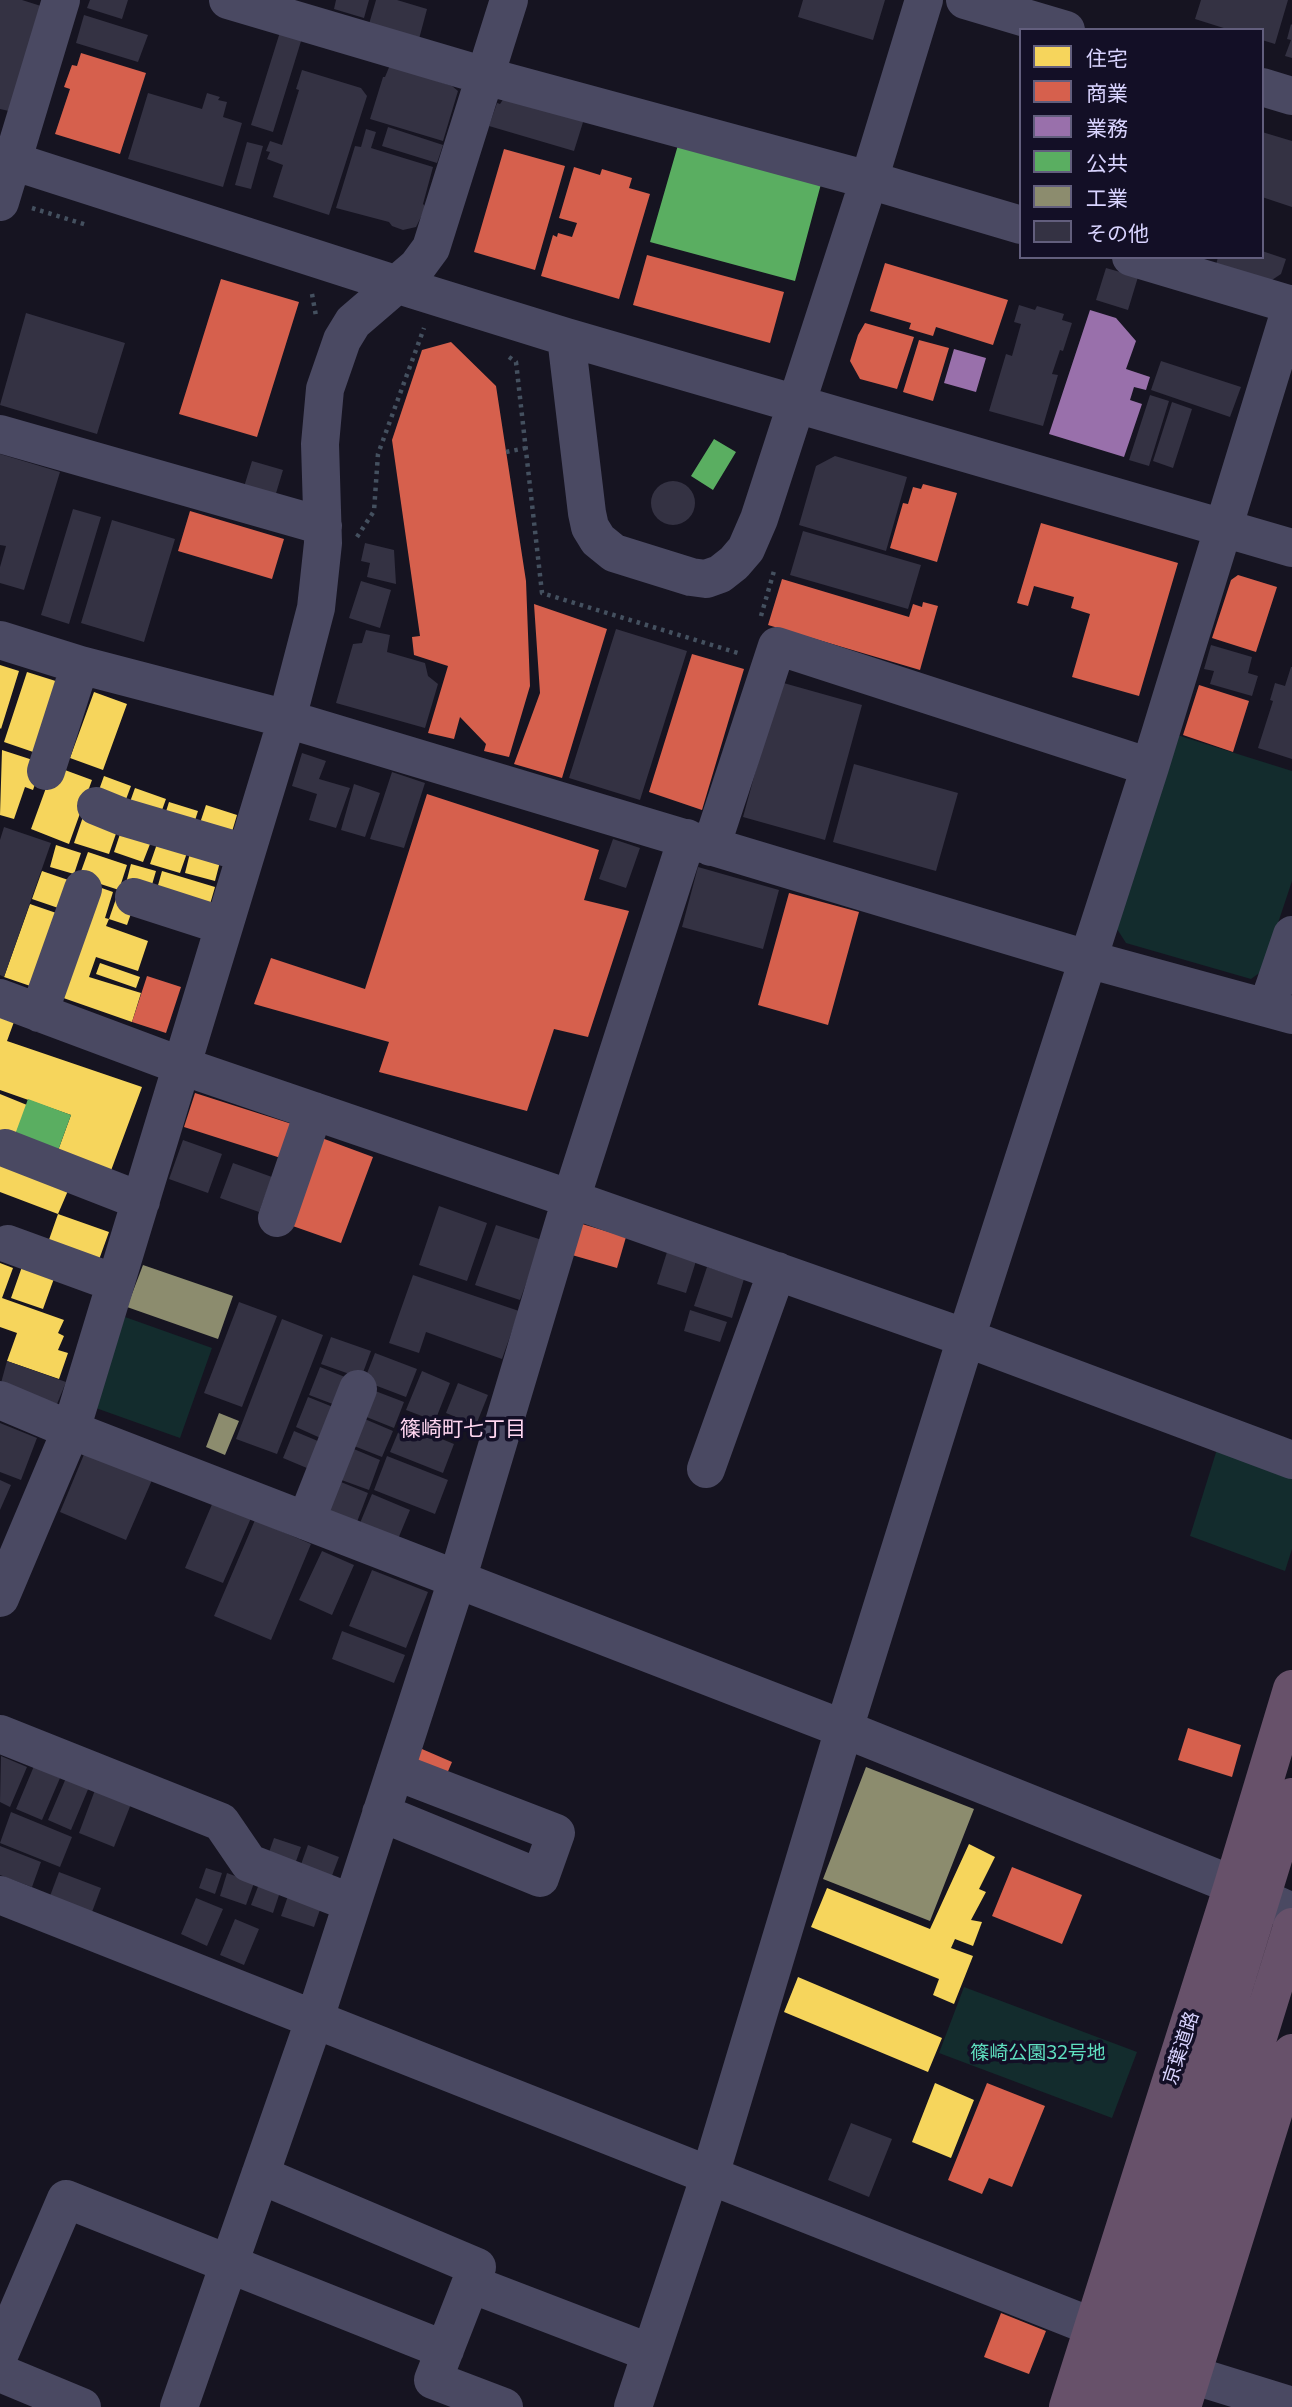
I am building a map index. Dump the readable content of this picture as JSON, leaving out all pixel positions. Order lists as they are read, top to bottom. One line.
{"streets":{"highway":["京葉道路"]},"districts":["篠崎町七丁目"],"parks":["篠崎公園32号地"],"legend":["住宅","商業","業務","公共","工業","その他"]}
